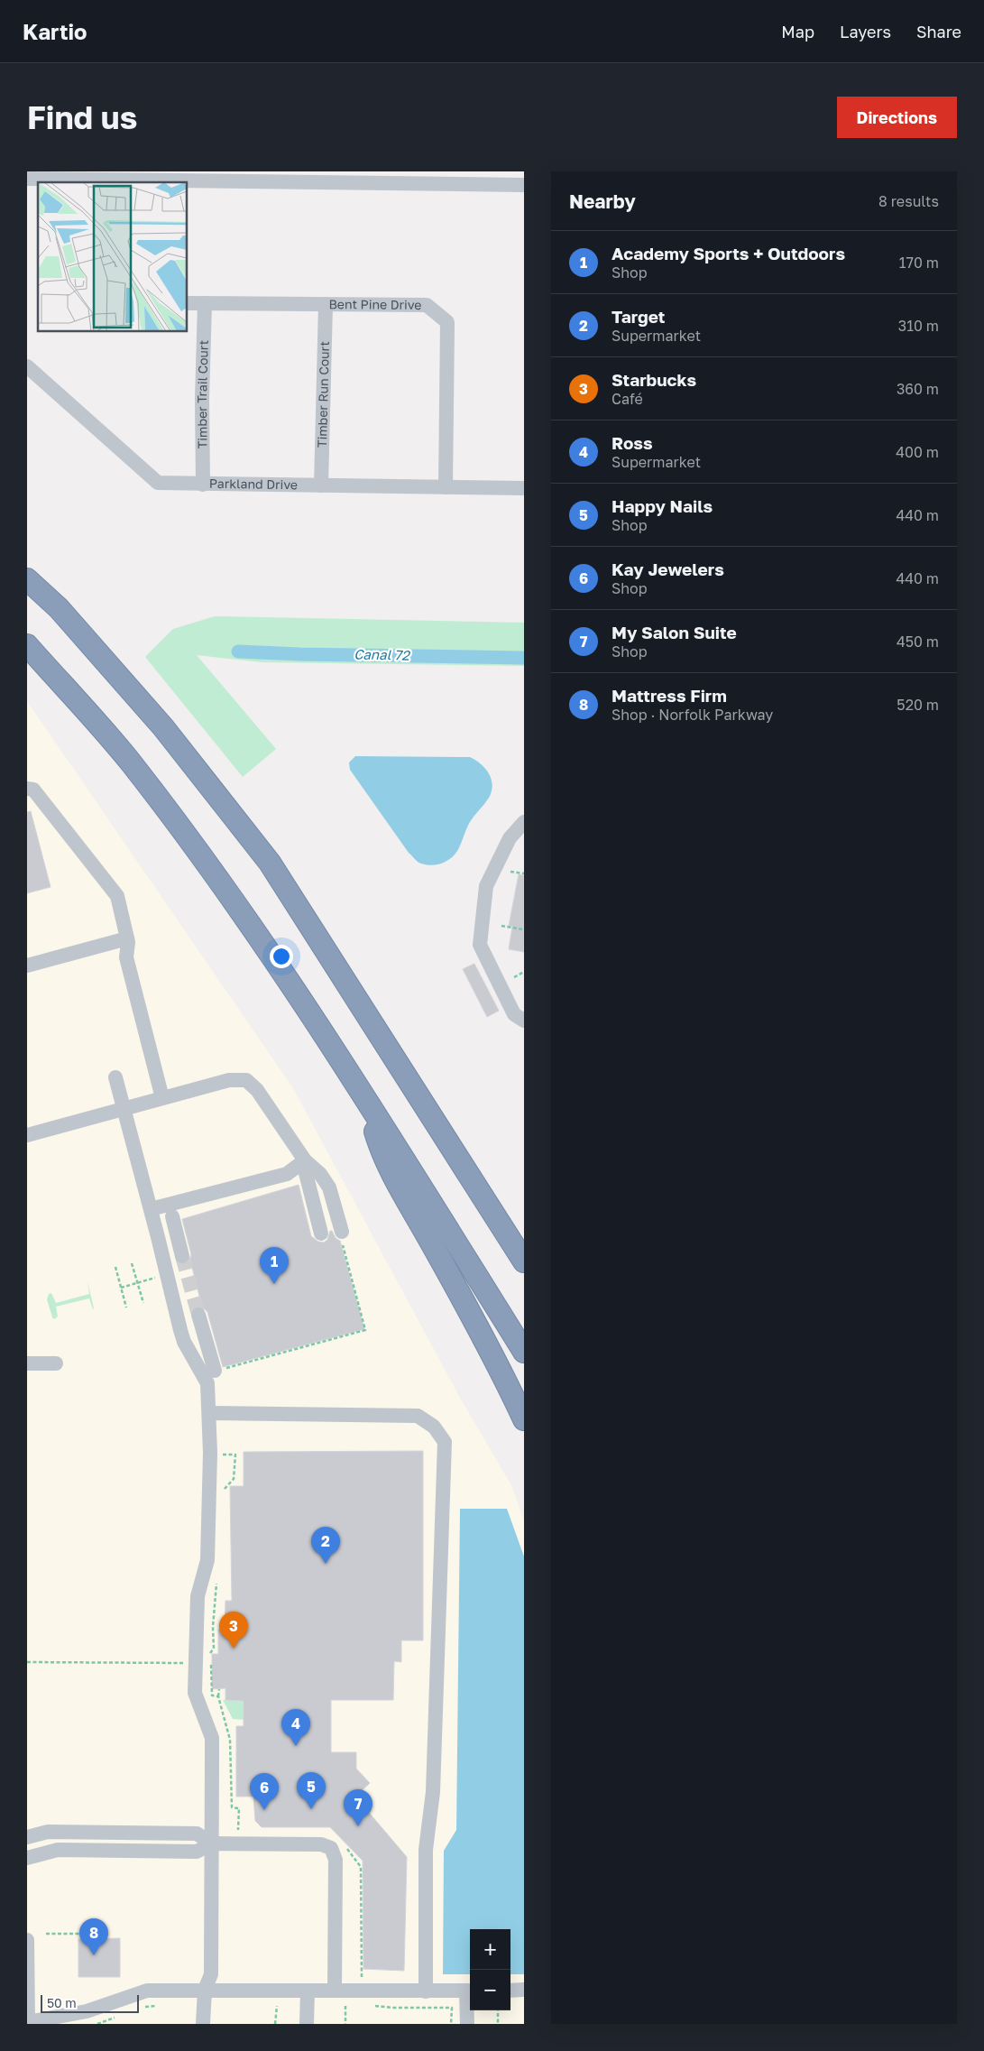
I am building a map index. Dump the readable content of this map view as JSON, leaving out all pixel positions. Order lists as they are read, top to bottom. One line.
{"streets":{"street":["Bent Pine Drive","Timber Trail Court","Timber Run Court","Parkland Drive"]},"crossings":[["Bent Pine Drive","Timber Trail Court"],["Bent Pine Drive","Timber Run Court"],["Bent Pine Drive","Parkland Drive"],["Timber Trail Court","Parkland Drive"],["Timber Run Court","Parkland Drive"]],"water":["Canal 72"],"scale_bar":"50 m","page":{"header":"Kartio","nav":["Map","Layers","Share"],"buttons":"Directions","title":"Find us","heading":["Nearby","8 results"],"list":[{"mark":"1","name":"Academy Sports + Outdoors","note":"Shop","value":"170 m"},{"mark":"2","name":"Target","note":"Supermarket","value":"310 m"},{"mark":"3","name":"Starbucks","note":"Café","value":"360 m"},{"mark":"4","name":"Ross","note":"Supermarket","value":"400 m"},{"mark":"5","name":"Happy Nails","note":"Shop","value":"440 m"},{"mark":"6","name":"Kay Jewelers","note":"Shop","value":"440 m"},{"mark":"7","name":"My Salon Suite","note":"Shop","value":"450 m"},{"mark":"8","name":"Mattress Firm","note":"Shop · Norfolk Parkway","value":"520 m"}],"pins":["1","2","3","4","5","6","7","8"],"map_buttons":["+","−"],"scale":"50 m"}}
